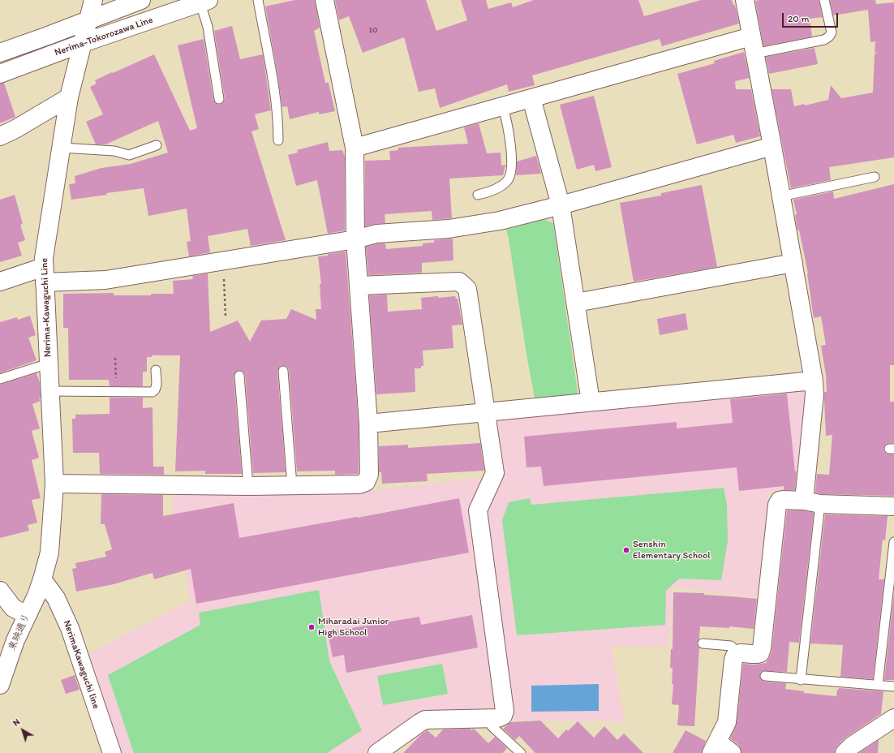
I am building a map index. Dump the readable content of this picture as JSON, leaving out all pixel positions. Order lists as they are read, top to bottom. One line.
{"streets":{"street":["Nerima-Tokorozawa Line","Nerima-Kawaguchi Line","東映通り","NerimaKawaguchi line"]},"crossings":[["Nerima-Tokorozawa Line","Nerima-Kawaguchi Line"],["Nerima-Kawaguchi Line","東映通り"],["Nerima-Kawaguchi Line","NerimaKawaguchi line"],["東映通り","NerimaKawaguchi line"]],"places":["Senshin Elementary School","Miharadai Junior High School"],"house_numbers":["10"],"scale_bar":"20 m","north":"top left"}
